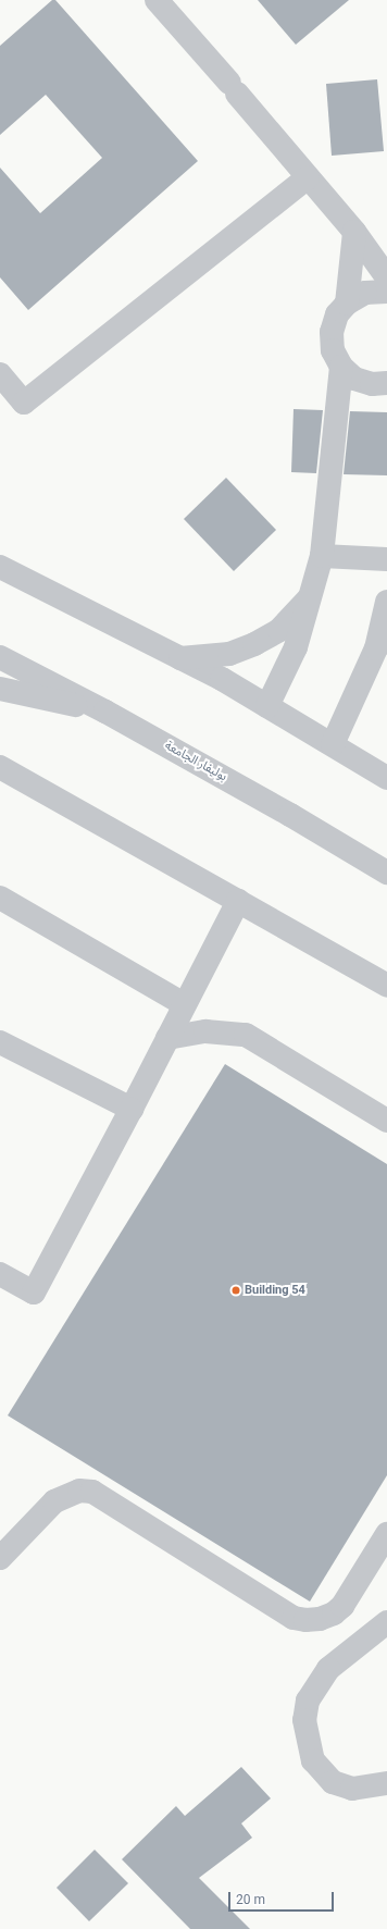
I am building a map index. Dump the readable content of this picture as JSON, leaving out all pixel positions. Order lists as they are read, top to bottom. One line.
{"streets":{"street":["بوليفار الجامعة"]},"places":["Building 54"],"scale_bar":"20 m"}
